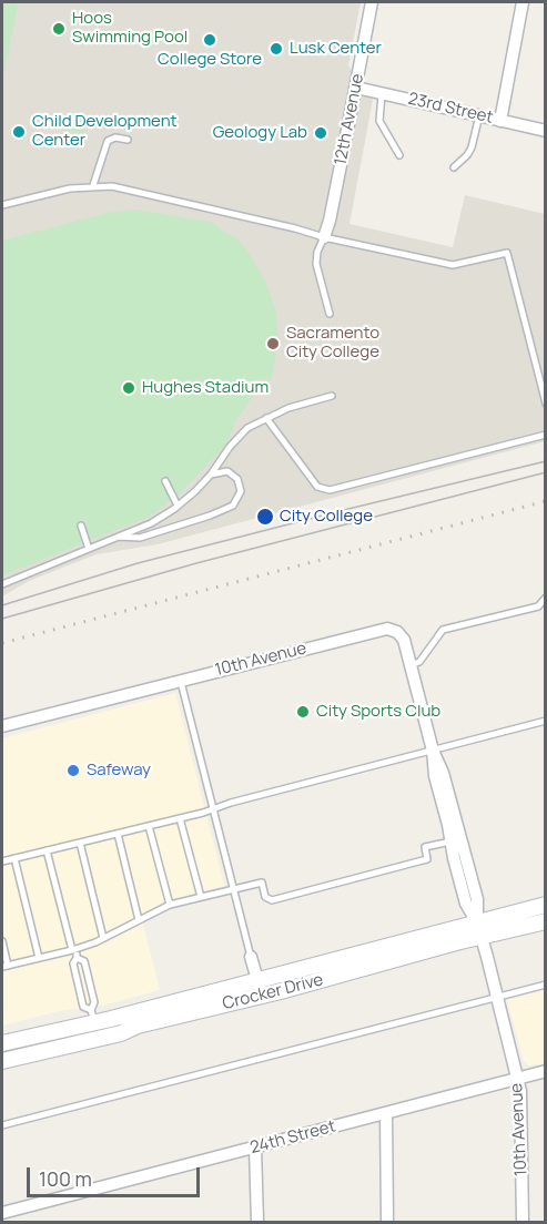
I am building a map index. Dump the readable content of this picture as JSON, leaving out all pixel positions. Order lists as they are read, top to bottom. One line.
{"streets":{"street":["23rd Street","12th Avenue","10th Avenue","Crocker Drive","24th Street"]},"crossings":[["23rd Street","12th Avenue"],["10th Avenue","Crocker Drive"],["10th Avenue","24th Street"]],"places":["Hoos Swimming Pool","College Store","Lusk Center","Child Development Center","Geology Lab","Sacramento City College","Hughes Stadium","City College","City Sports Club","Safeway"],"scale_bar":"100 m"}
